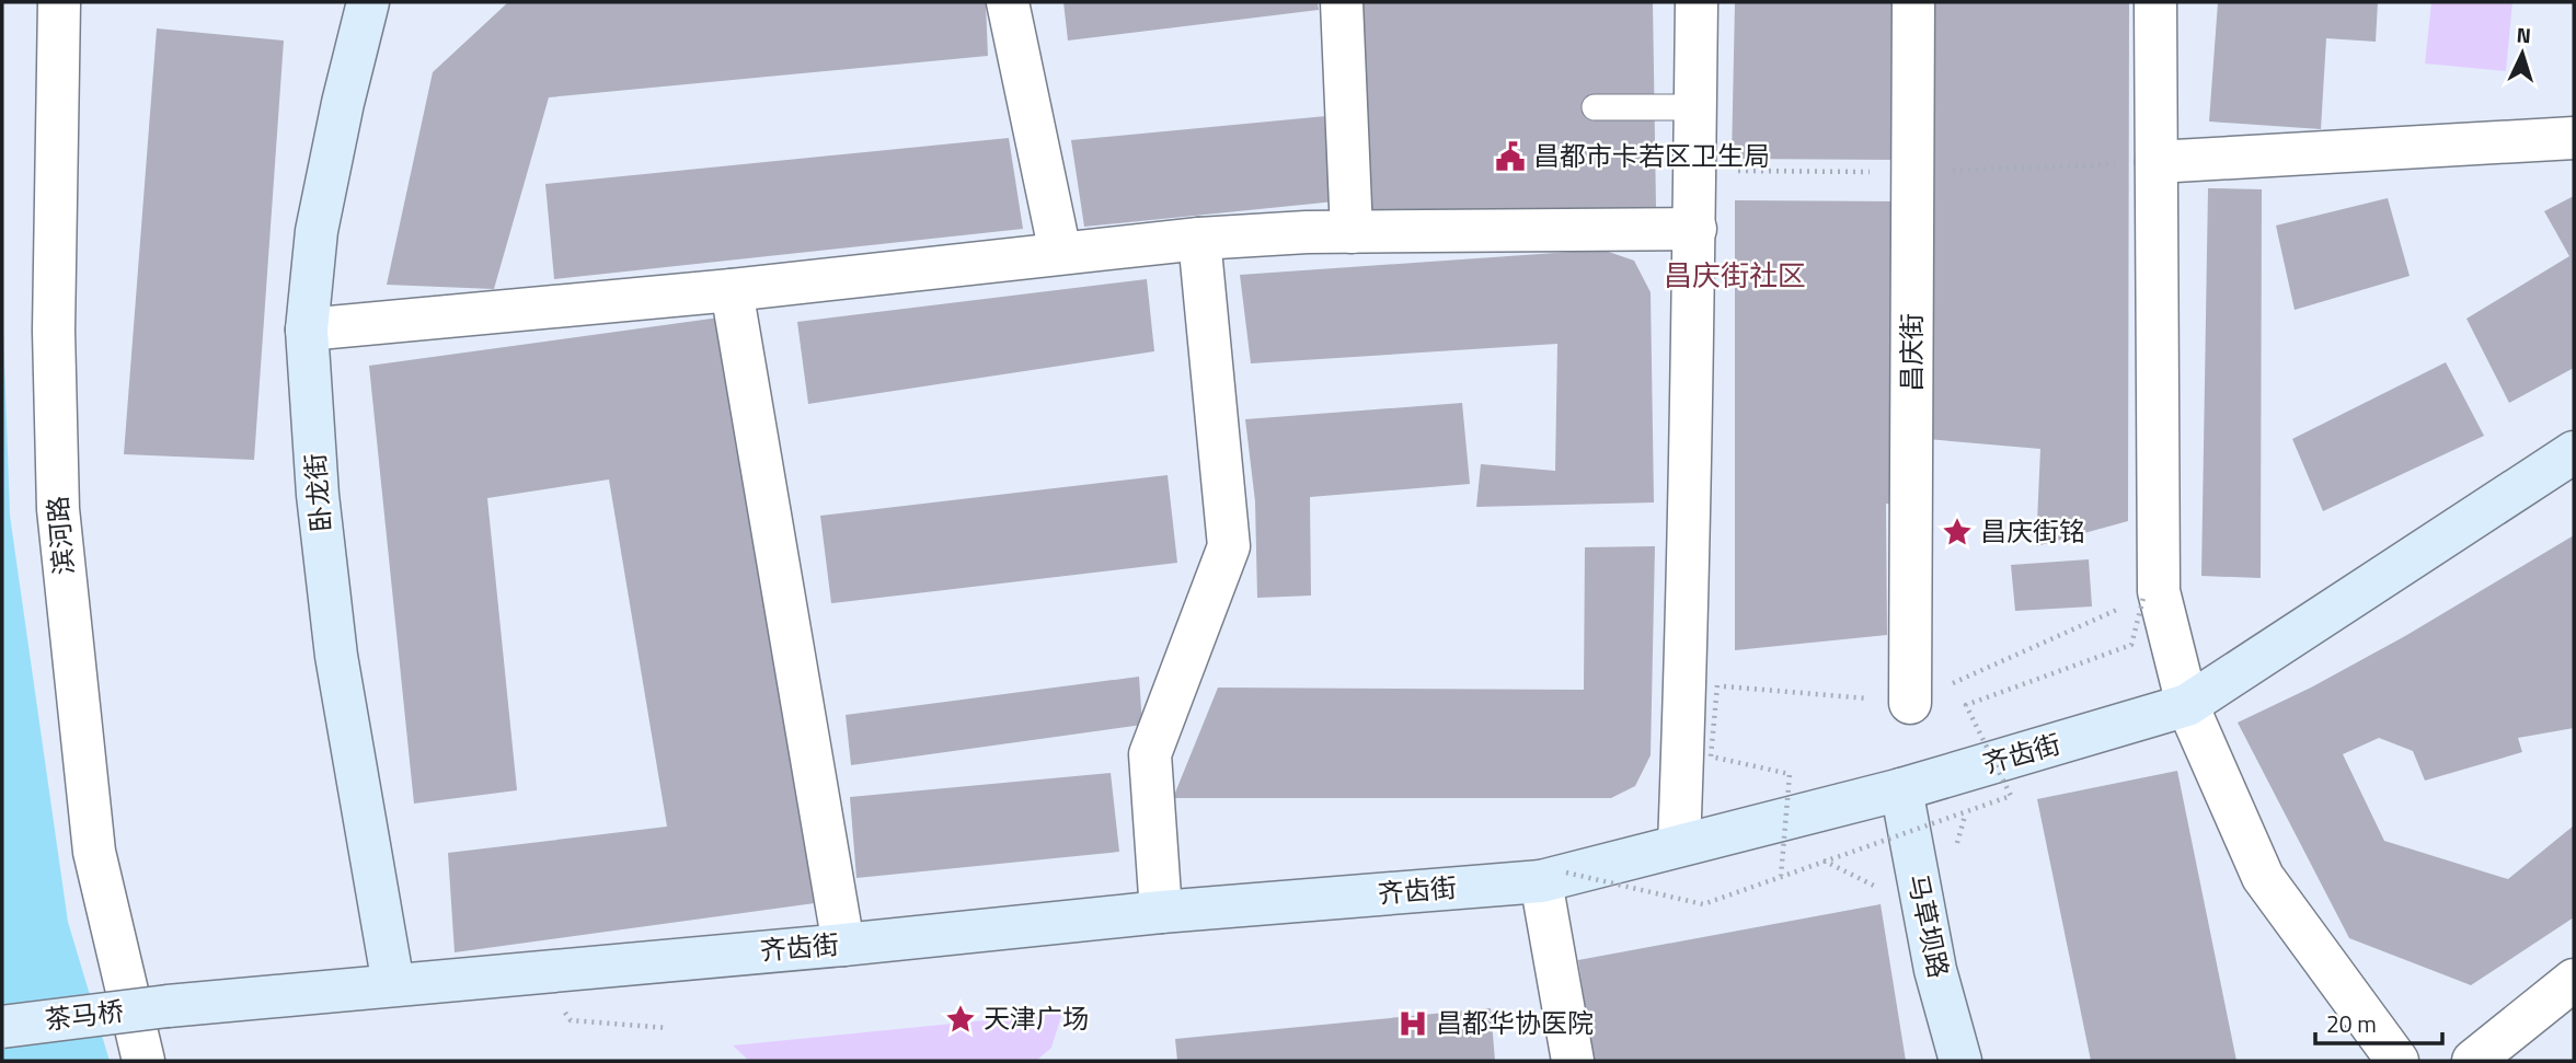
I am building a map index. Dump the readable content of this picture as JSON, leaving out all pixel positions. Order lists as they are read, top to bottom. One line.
{"streets":{"main road":["卧龙街","齐齿街","马草坝路","茶马桥"],"street":["昌庆街","滨河路"]},"crossings":[["卧龙街","齐齿街"],["齐齿街","马草坝路"],["齐齿街","茶马桥"]],"districts":["昌庆街社区"],"places":{"public building":["昌都市卡若区卫生局"],"place":["昌庆街铭","天津广场"],"hospital":["昌都华协医院"]},"scale_bar":"20 m","north":"top"}
